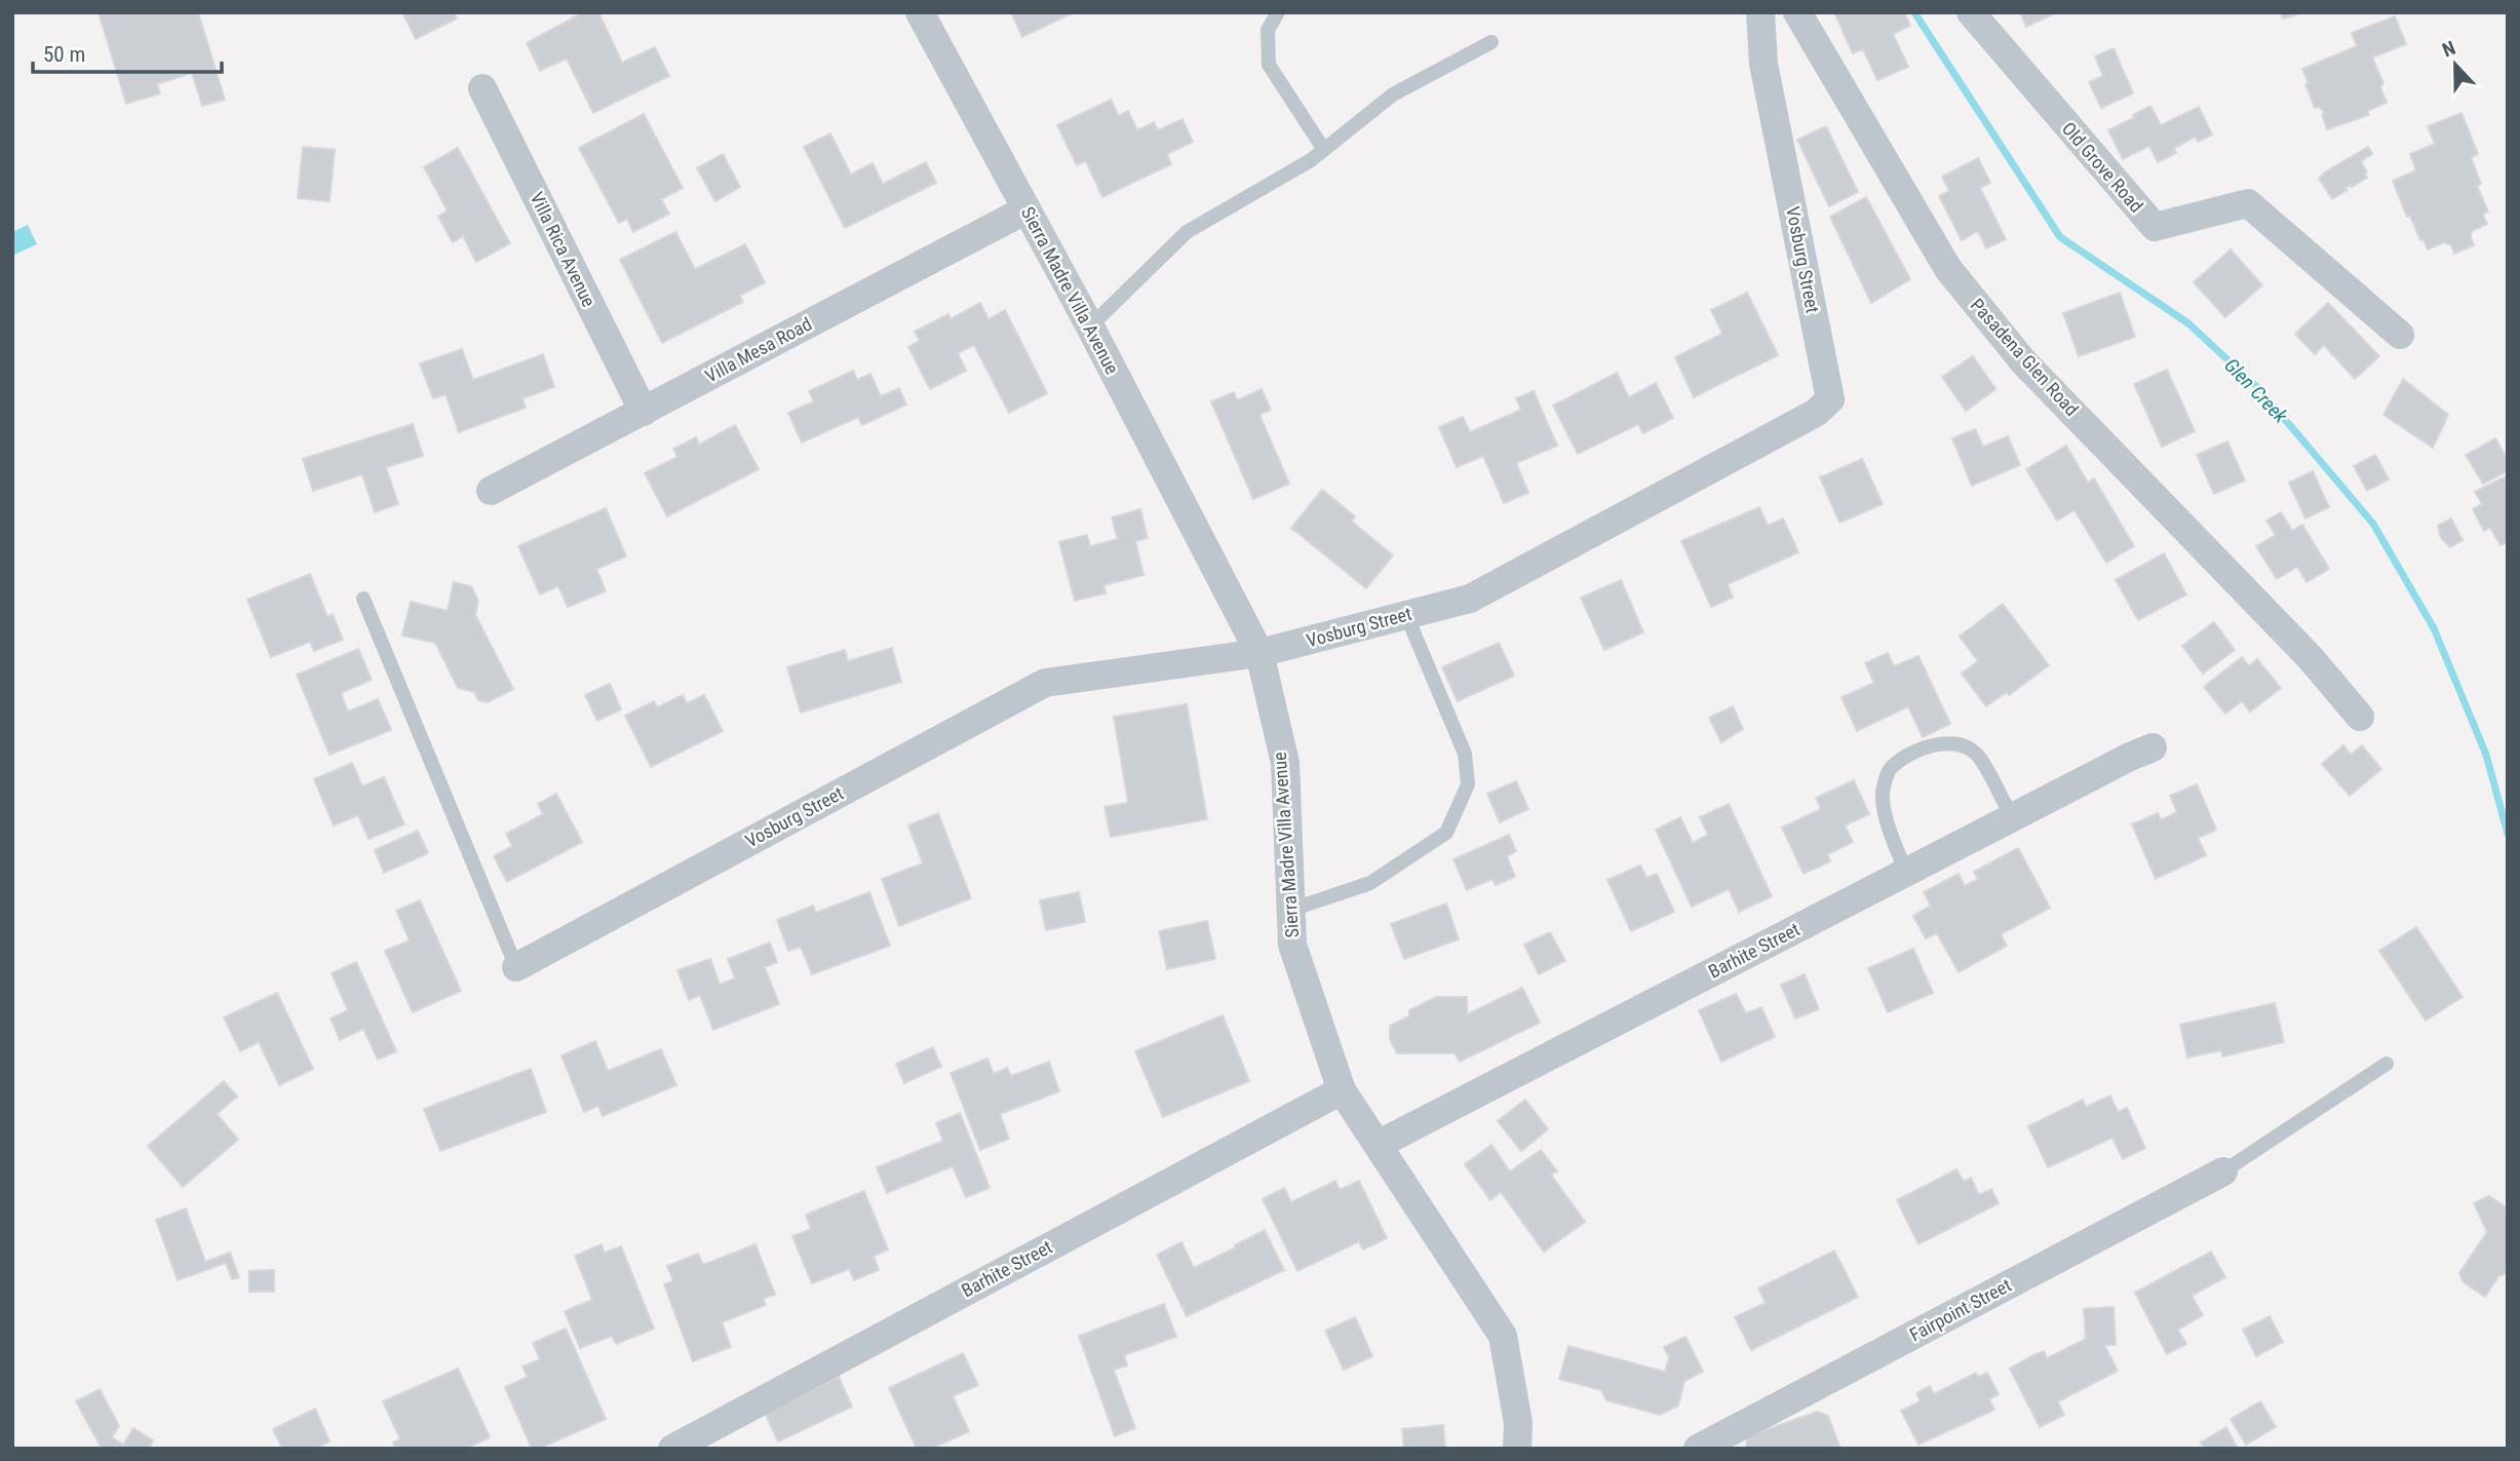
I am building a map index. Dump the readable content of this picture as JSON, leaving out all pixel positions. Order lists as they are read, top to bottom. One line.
{"streets":{"street":["Old Grove Road","Villa Rica Avenue","Vosburg Street","Sierra Madre Villa Avenue","Villa Mesa Road","Pasadena Glen Road","Barhite Street","Fairpoint Street"]},"crossings":[["Villa Rica Avenue","Villa Mesa Road"],["Vosburg Street","Sierra Madre Villa Avenue"],["Sierra Madre Villa Avenue","Villa Mesa Road"],["Sierra Madre Villa Avenue","Barhite Street"]],"water":["Glen Creek"],"scale_bar":"50 m","north":"top"}
